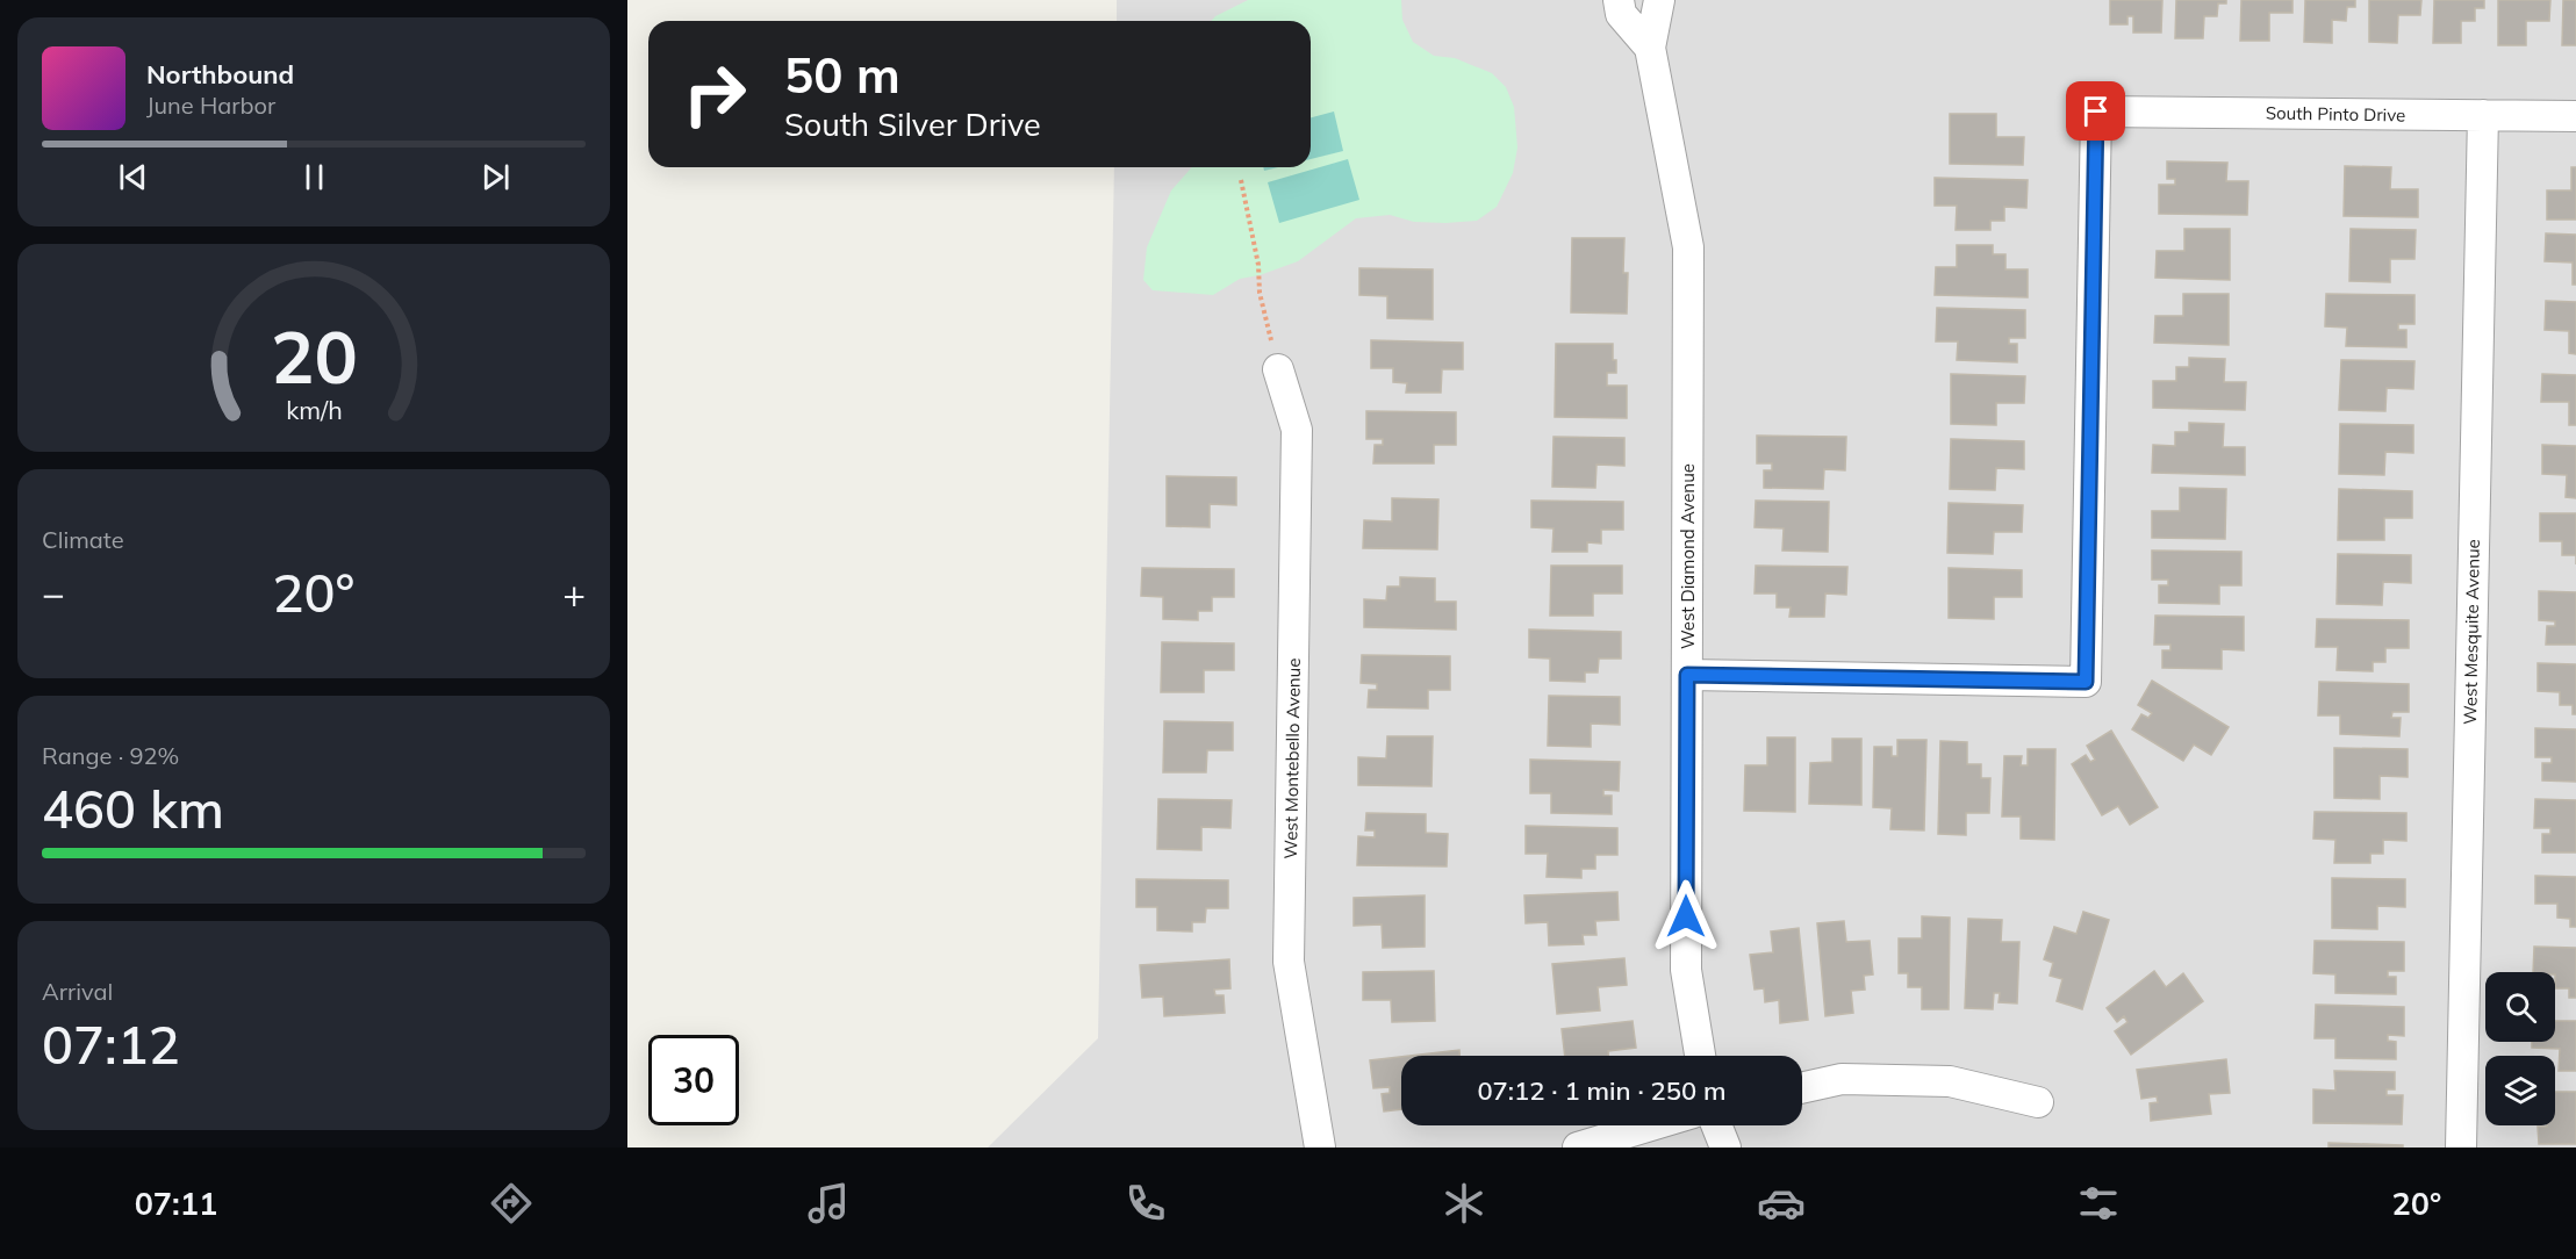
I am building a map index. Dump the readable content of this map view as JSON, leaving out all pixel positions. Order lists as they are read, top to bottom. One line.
{"streets":{"street":["South Pinto Drive","West Diamond Avenue","West Mesquite Avenue","West Montebello Avenue"]},"crossings":[["South Pinto Drive","West Diamond Avenue"],["South Pinto Drive","West Mesquite Avenue"]],"page":{"turn":["50 m","South Silver Drive"],"song":["Northbound","June Harbor"],"tile":["Climate",["Range · 92%","460 km"],["Arrival","07:12"]],"heat":["−","20°","+"],"limit":"30","trip":"07:12 · 1 min · 250 m","tabs":["07:11","20°"],"gauge":["20","km/h"]}}
